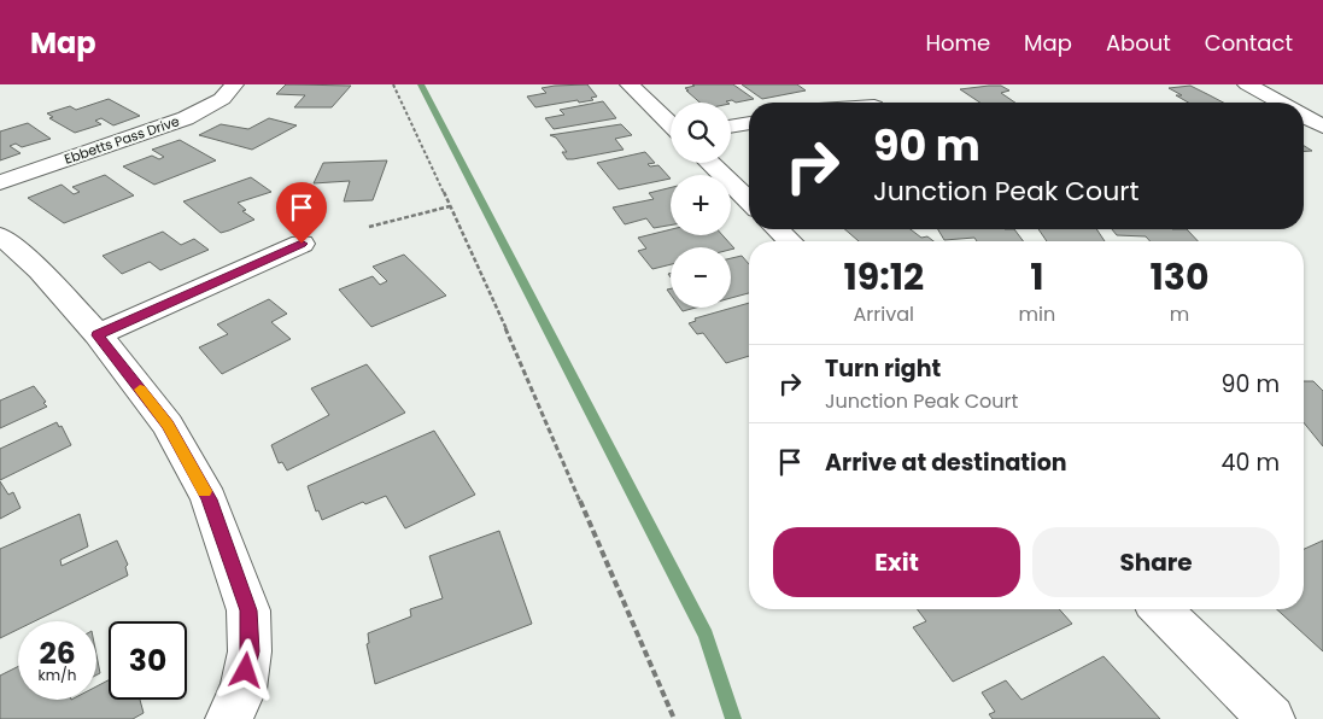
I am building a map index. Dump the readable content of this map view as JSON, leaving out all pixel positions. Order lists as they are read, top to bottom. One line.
{"streets":{"street":["Ebbetts Pass Drive"]},"page":{"header":"Map","nav":["Home","Map","About","Contact"],"map_buttons":["+","−"],"turn":["90 m","Junction Peak Court"],"eta":["19:12","Arrival","1","min","130","m"],"list":[{"name":"Turn right","note":"Junction Peak Court","value":"90 m"},{"name":"Arrive at destination","value":"40 m"}],"buttons":["Exit","Share"],"speed":"26 km/h","limit":"30"}}
